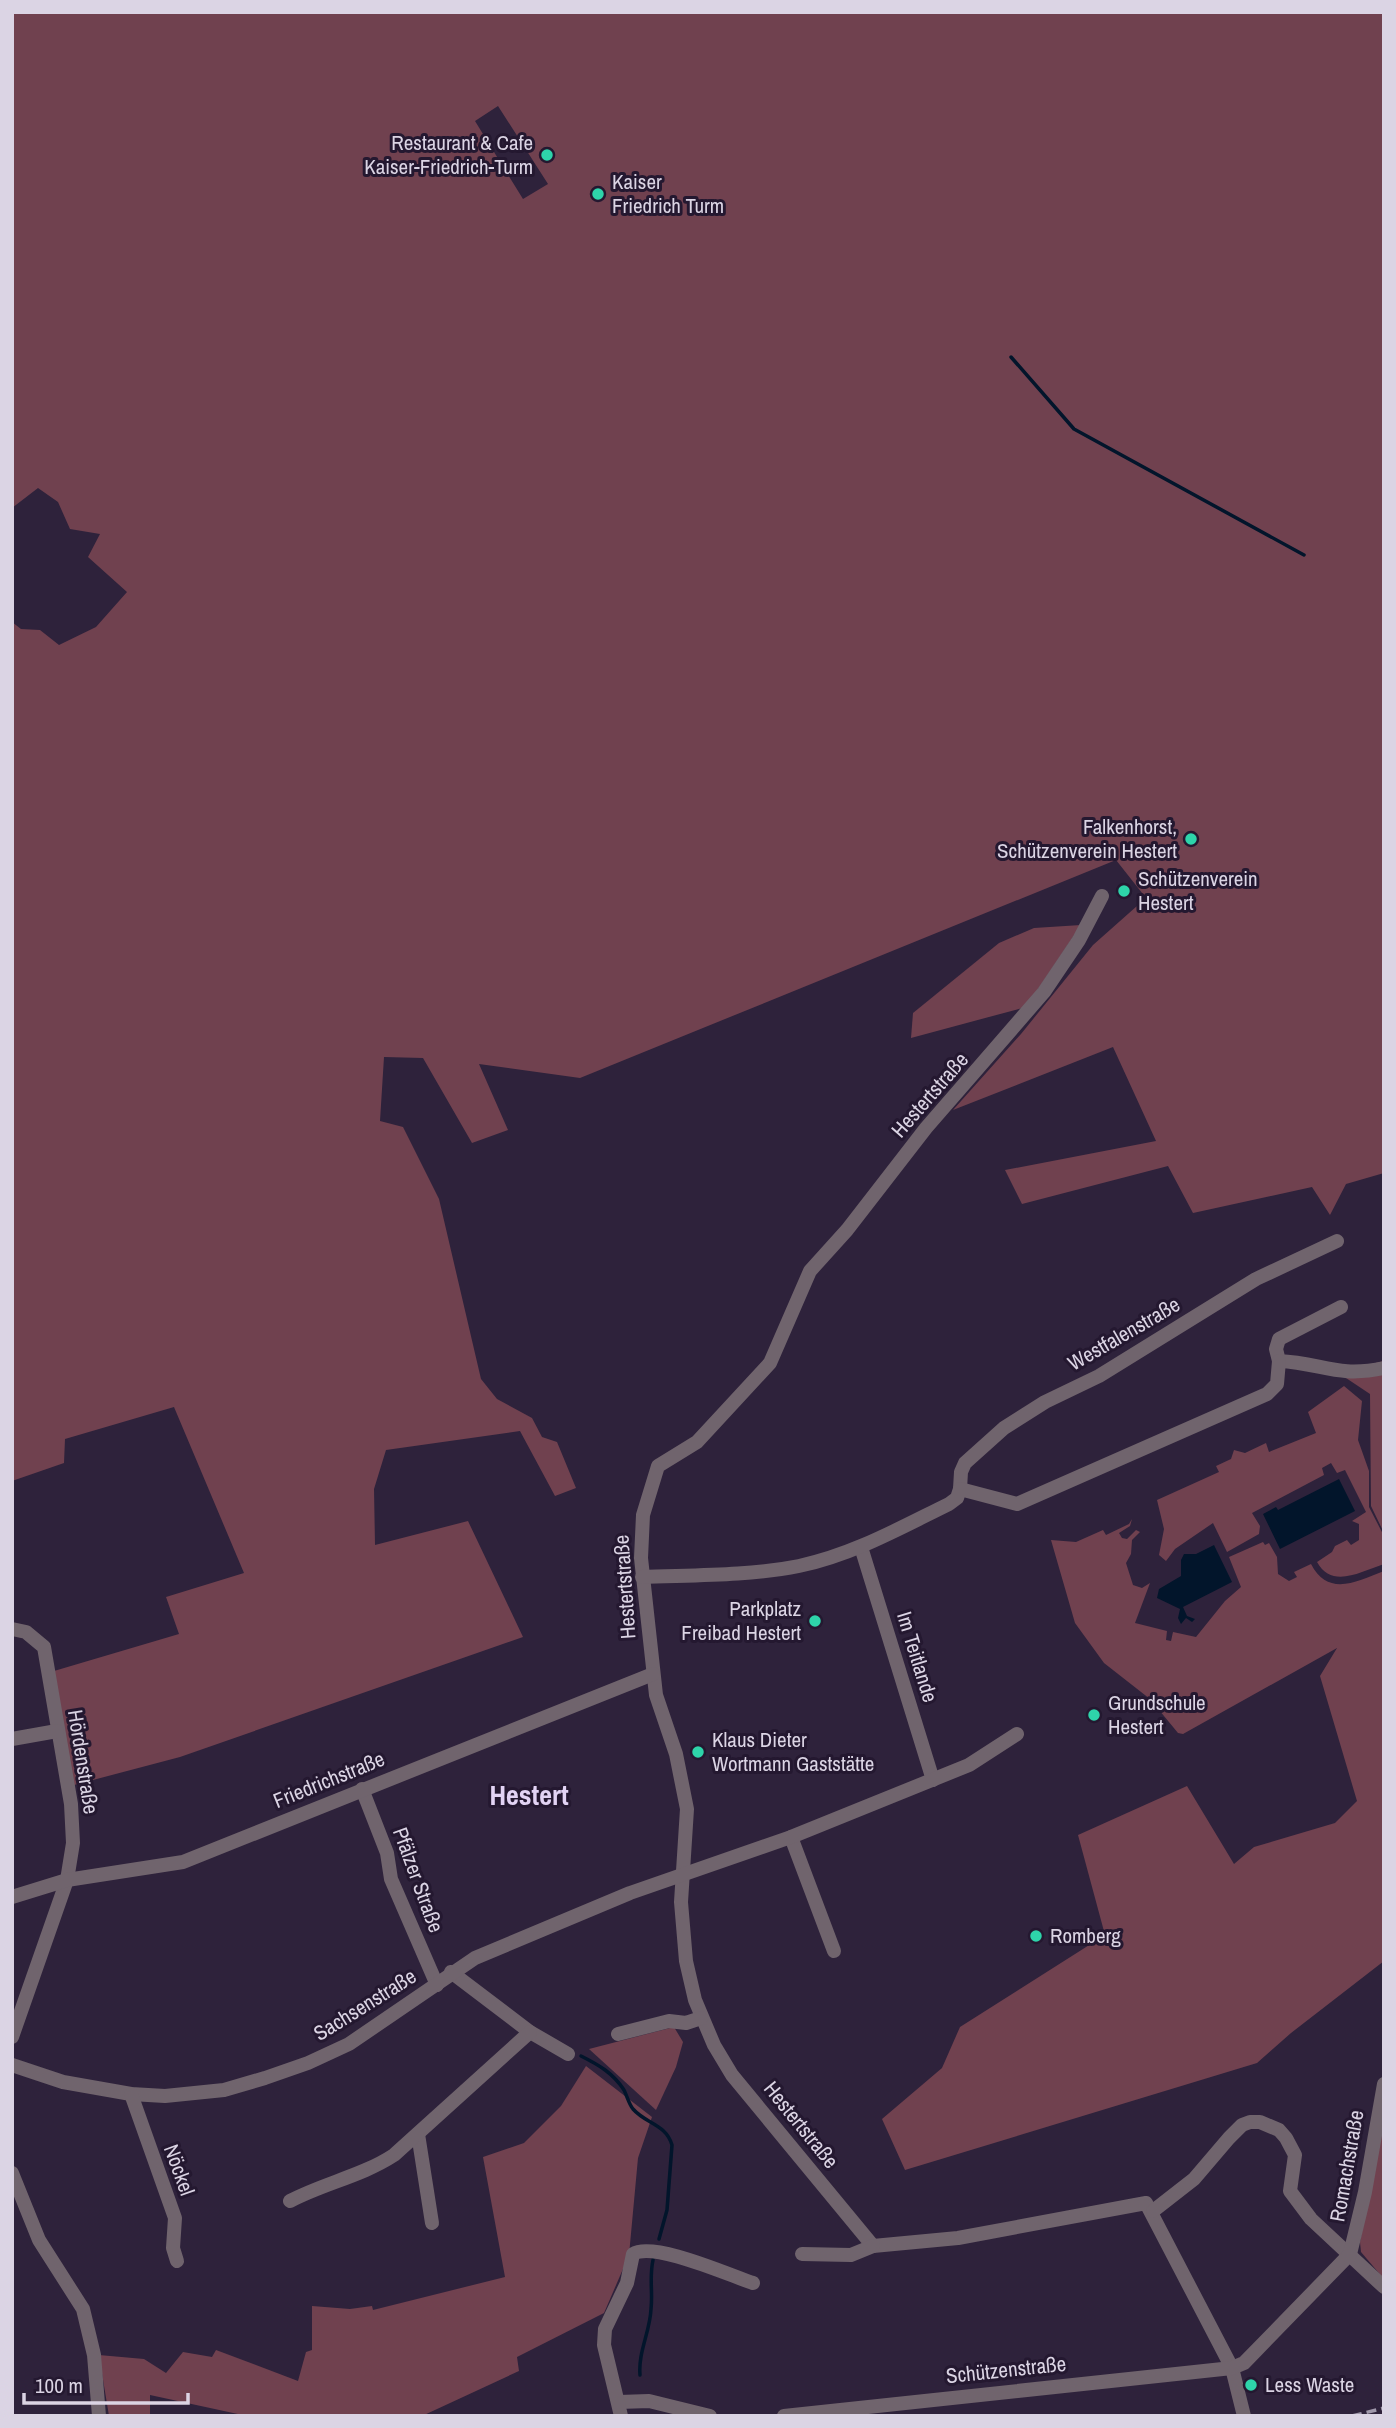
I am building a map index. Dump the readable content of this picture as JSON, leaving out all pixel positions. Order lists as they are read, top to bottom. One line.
{"streets":{"street":["Hestertstraße","Westfalenstraße","Im Teitlande","Hördenstraße","Friedrichstraße","Pfälzer Straße","Sachsenstraße","Romachstraße","Nöckel","Schützenstraße"]},"crossings":[["Hestertstraße","Westfalenstraße"],["Hestertstraße","Friedrichstraße"],["Hestertstraße","Sachsenstraße"],["Westfalenstraße","Im Teitlande"],["Im Teitlande","Sachsenstraße"],["Hördenstraße","Friedrichstraße"],["Friedrichstraße","Pfälzer Straße"],["Pfälzer Straße","Sachsenstraße"],["Sachsenstraße","Nöckel"],["Romachstraße","Schützenstraße"]],"districts":["Hestert"],"places":["Restaurant & Cafe Kaiser-Friedrich-Turm","Kaiser Friedrich Turm","Falkenhorst, Schützenverein Hestert","Schützenverein Hestert","Parkplatz Freibad Hestert","Grundschule Hestert","Klaus Dieter Wortmann Gaststätte","Romberg","Less Waste"],"scale_bar":"100 m"}
